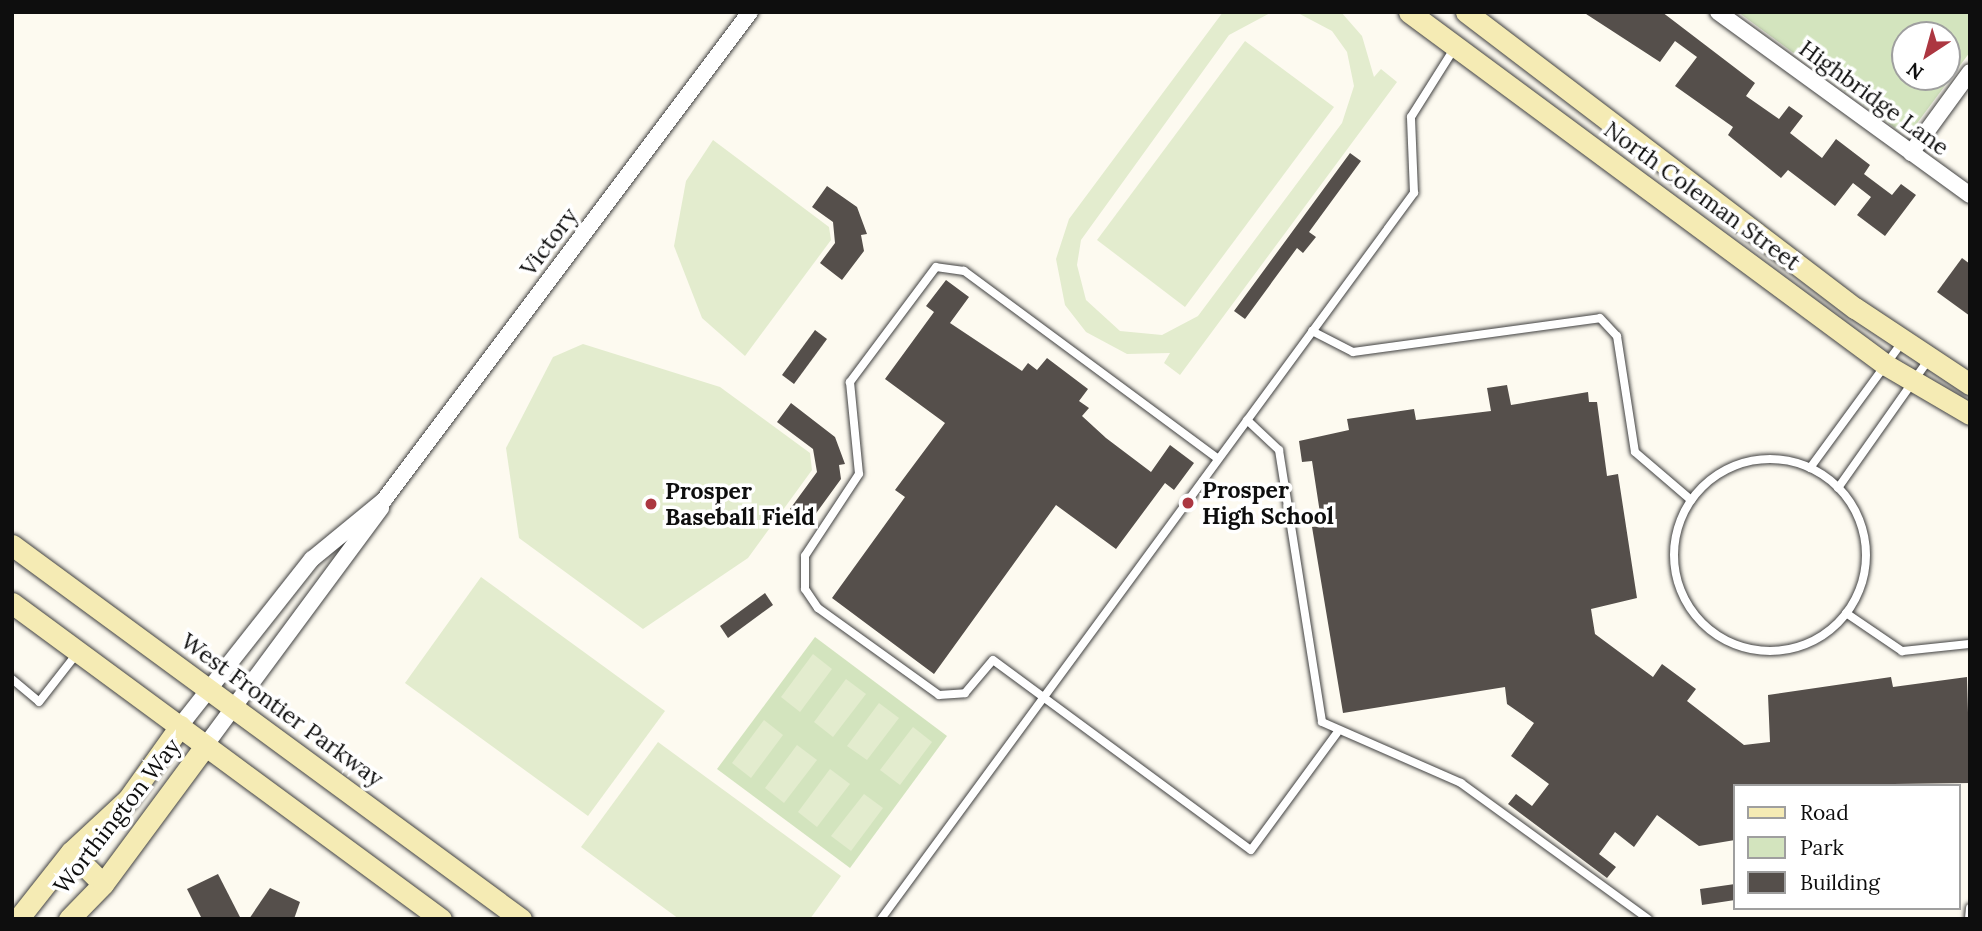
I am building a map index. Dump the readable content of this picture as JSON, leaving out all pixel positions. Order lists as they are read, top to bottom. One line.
{"streets":{"street":["Highbridge Lane","North Coleman Street","Victory","West Frontier Parkway","Worthington Way"]},"crossings":[["Victory","West Frontier Parkway"],["Victory","Worthington Way"]],"places":["Prosper High School","Prosper Baseball Field"],"legend":["Road","Park","Building"],"north":"bottom left"}
